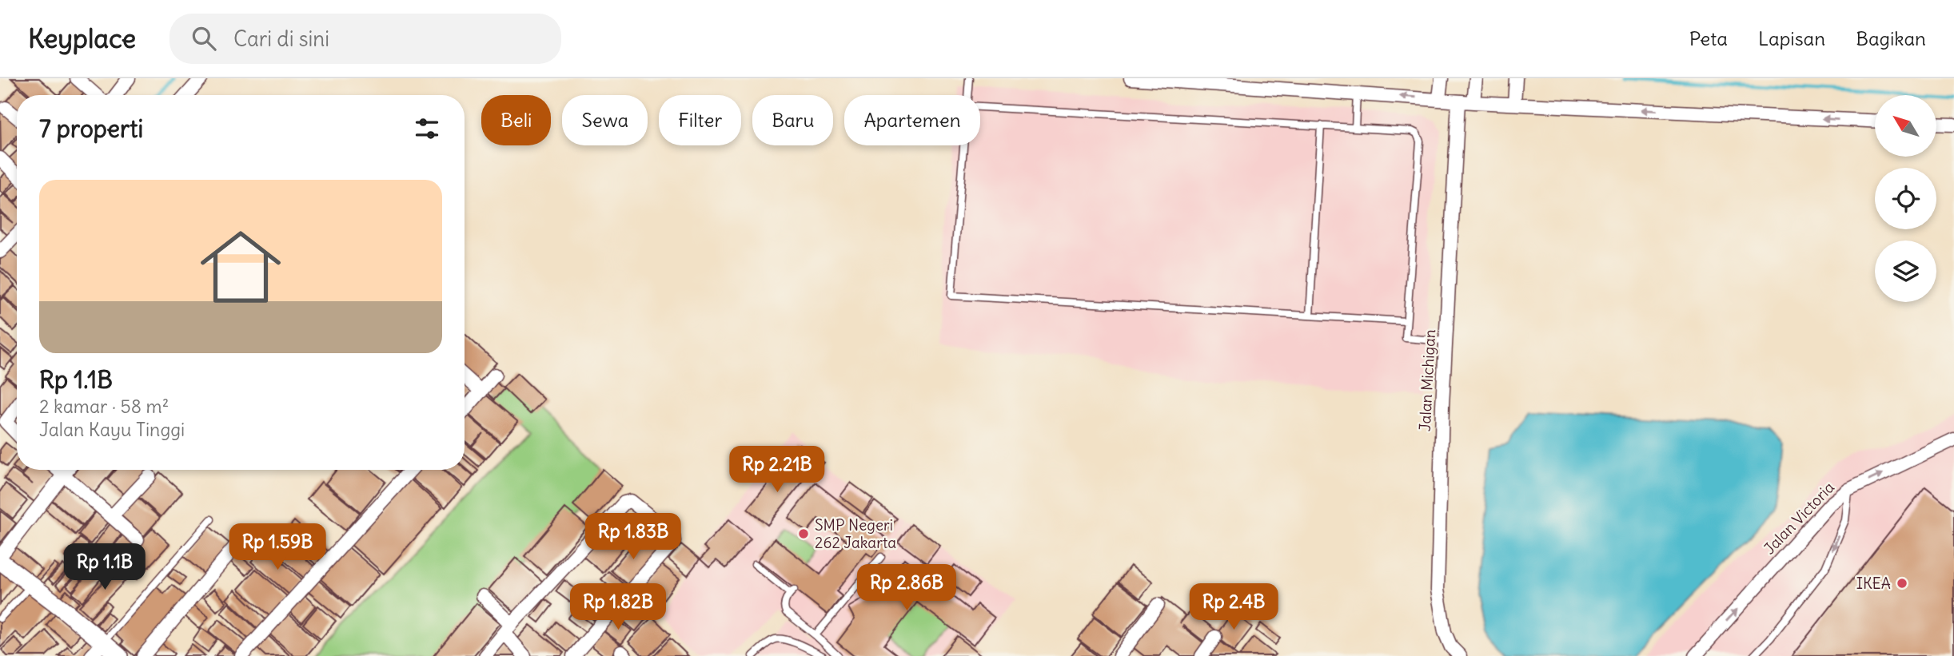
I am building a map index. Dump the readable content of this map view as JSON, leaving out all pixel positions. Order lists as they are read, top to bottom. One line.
{"streets":{"street":["Jalan Michigan","Jalan Victoria"]},"one_way":["Jalan Victoria"],"places":["SMP Negeri 262 Jakarta","IKEA"],"north":"top left","page":{"header":"Keyplace","search":"Cari di sini","nav":["Peta","Lapisan","Bagikan"],"chip":["Beli","Sewa","Filter","Baru","Apartemen"],"heading":"7 properti","list":[{"name":"Rp 1.1B","note":"2 kamar · 58 m² · Jalan Kayu Tinggi"}],"price":["Rp 2.21B","Rp 1.83B","Rp 1.59B","Rp 1.1B","Rp 2.86B","Rp 1.82B","Rp 2.4B"]}}
